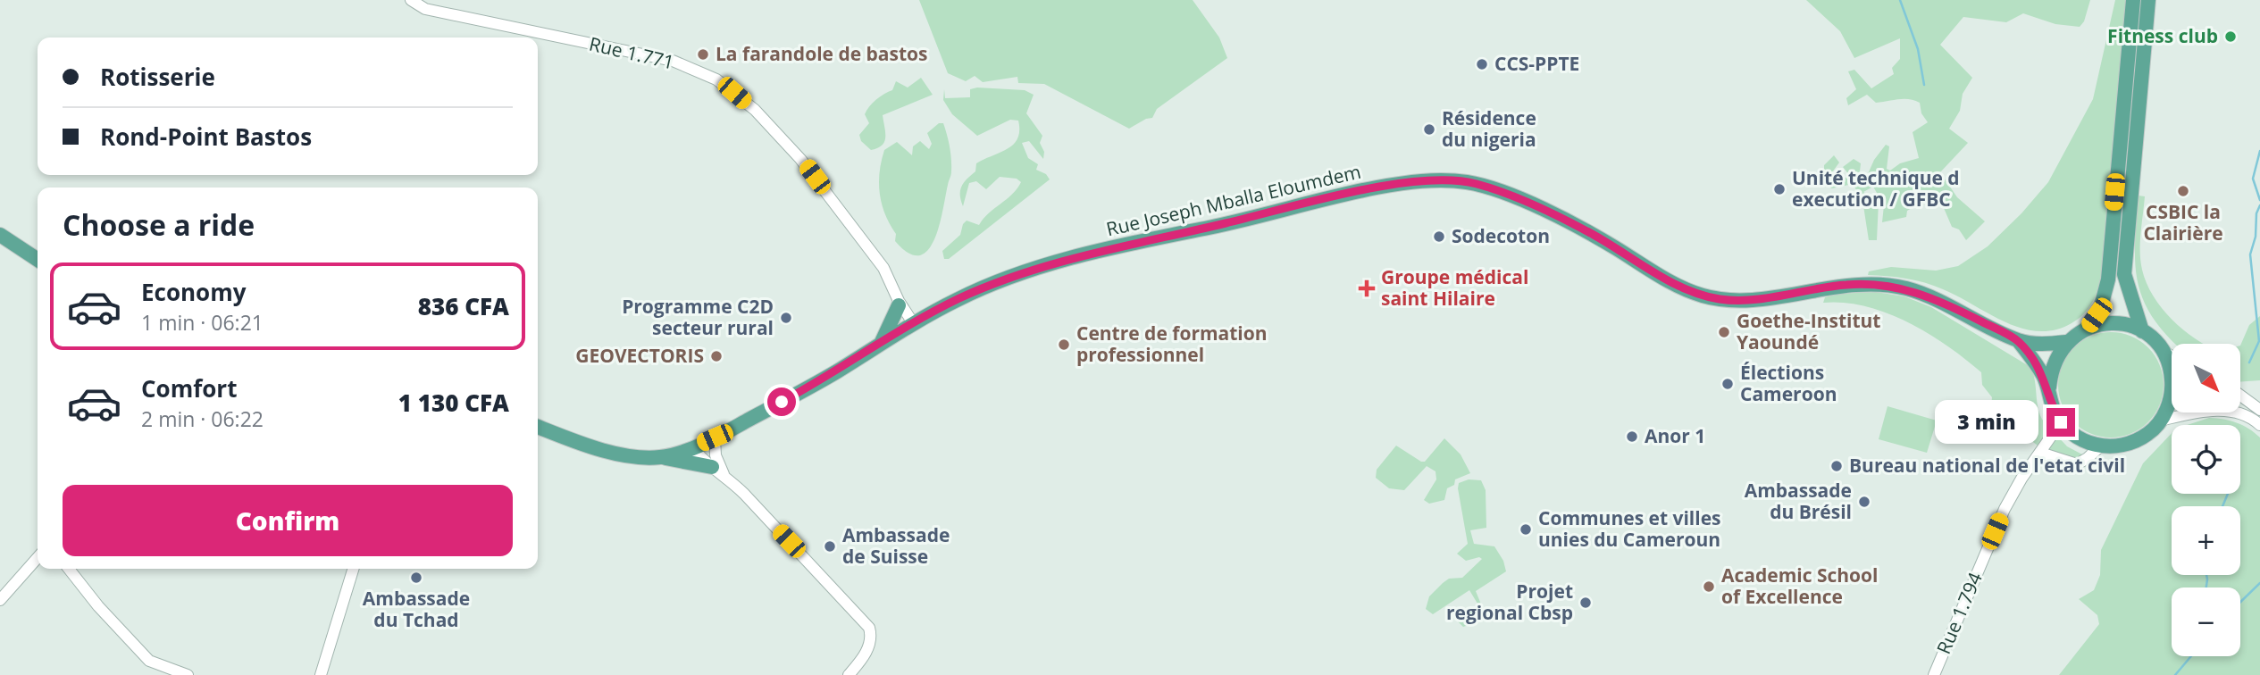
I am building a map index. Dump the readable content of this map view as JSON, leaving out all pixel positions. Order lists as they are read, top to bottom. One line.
{"streets":{"main road":["Rue Joseph Mballa Eloumdem"],"street":["Rue 1.771","Rue 1.794"]},"crossings":[["Rue 1.771","Rue Joseph Mballa Eloumdem"],["Rue Joseph Mballa Eloumdem","Rue 1.794"]],"places":{"other":["Fitness club","La farandole de bastos","CCS-PPTE","Résidence du nigeria","Unité technique d execution / GFBC","CSBIC la Clairière","Sodecoton","Programme C2D secteur rural","Goethe-Institut Yaoundé","Centre de formation professionnel","GEOVECTORIS","Élections Cameroon","Anor 1","Bureau national de l'etat civil","Ambassade du Brésil","Communes et villes unies du Cameroun","Ambassade de Suisse","Ambassade du Tchad","Academic School of Excellence","Projet regional Cbsp"],"health":["Groupe médical saint Hilaire"]},"north":"bottom right","page":{"banner":["Rotisserie","Rond-Point Bastos"],"heading":"Choose a ride","list":[{"name":"Economy","note":"1 min · 06:21","value":"836 CFA"},{"name":"Comfort","note":"2 min · 06:22","value":"1 130 CFA"}],"map_buttons":["+","−"],"bubble":"3 min","buttons":"Confirm"}}
